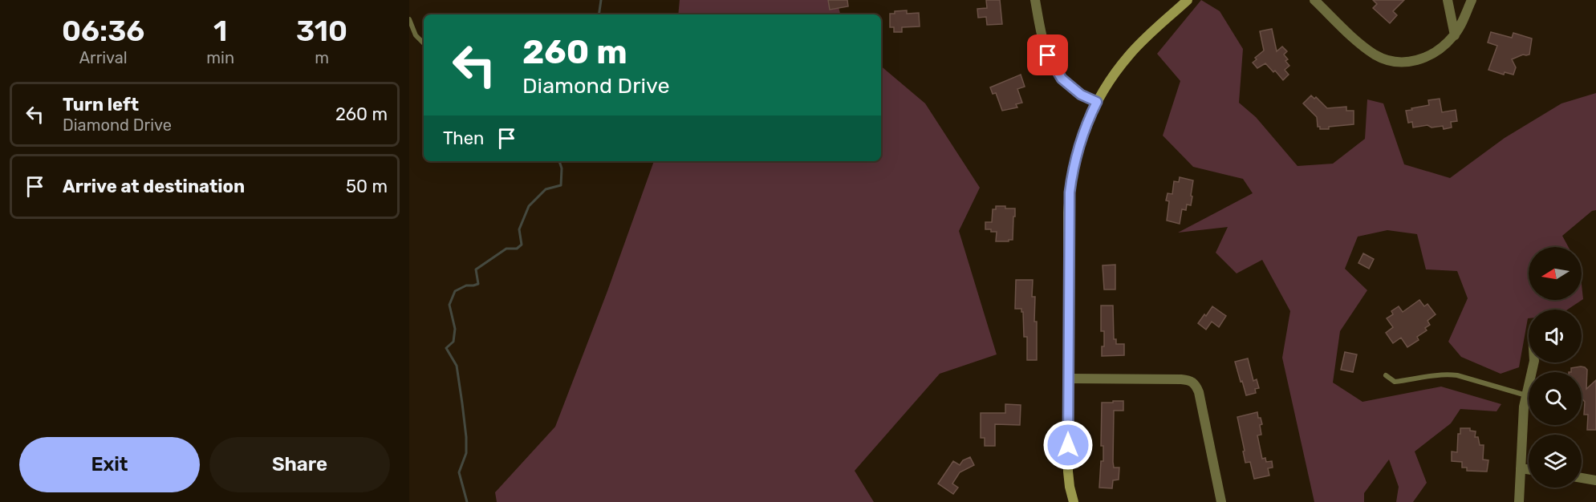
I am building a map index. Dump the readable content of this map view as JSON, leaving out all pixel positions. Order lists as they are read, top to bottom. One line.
{"north":"left","page":{"eta":["06:36","Arrival","1","min","310","m"],"turn":["260 m","Diamond Drive"],"list":[{"name":"Turn left","note":"Diamond Drive","value":"260 m"},{"name":"Arrive at destination","value":"50 m"}],"then":"Then","buttons":["Exit","Share"]}}
